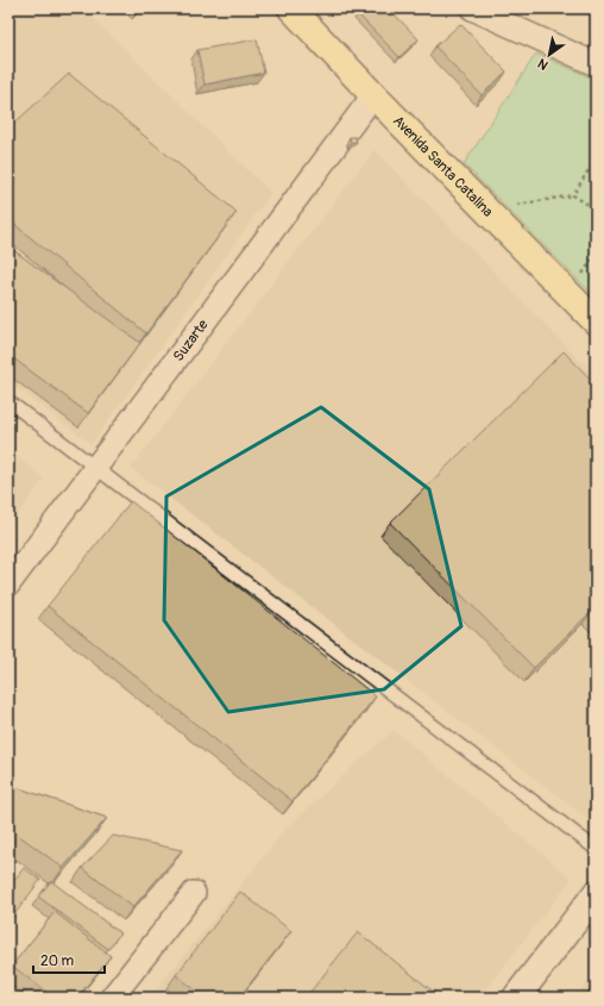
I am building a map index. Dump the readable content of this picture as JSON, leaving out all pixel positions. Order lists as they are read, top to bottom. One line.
{"streets":{"main road":["Avenida Santa Catalina"],"street":["Suzarte"]},"crossings":[["Avenida Santa Catalina","Suzarte"]],"scale_bar":"20 m","north":"bottom left"}
